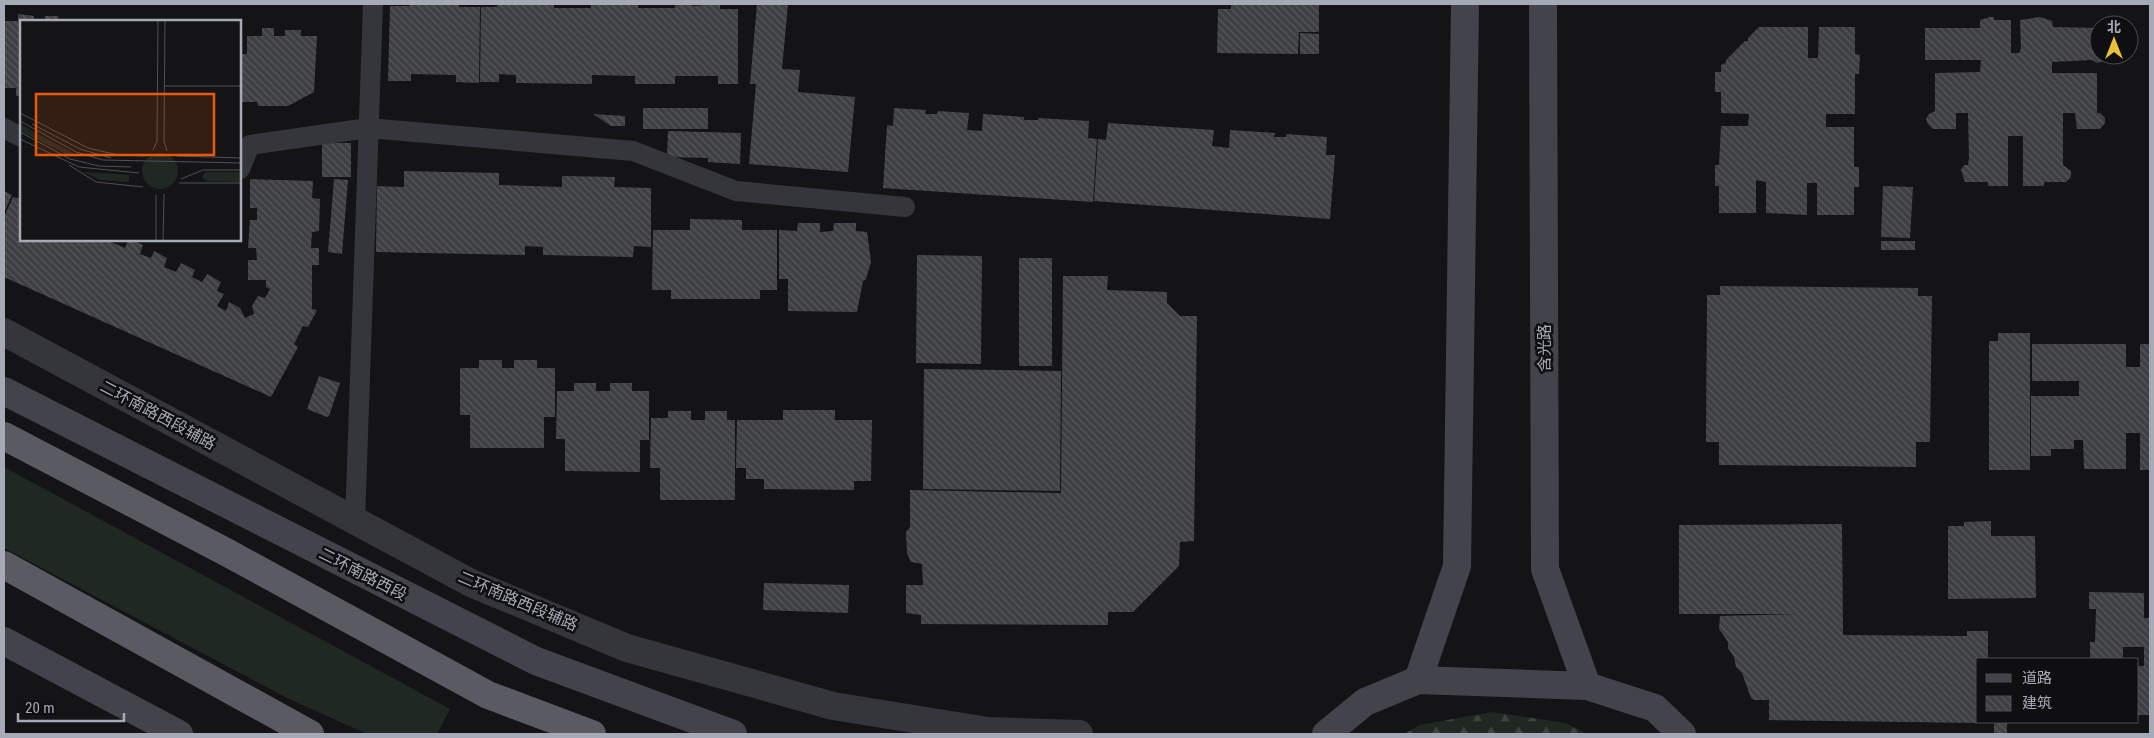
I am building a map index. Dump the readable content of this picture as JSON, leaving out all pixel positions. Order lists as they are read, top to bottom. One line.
{"streets":{"main road":["含光路","二环南路西段"],"street":["二环南路西段辅路"]},"legend":["道路","建筑"],"scale_bar":"20 m","north":"top"}
